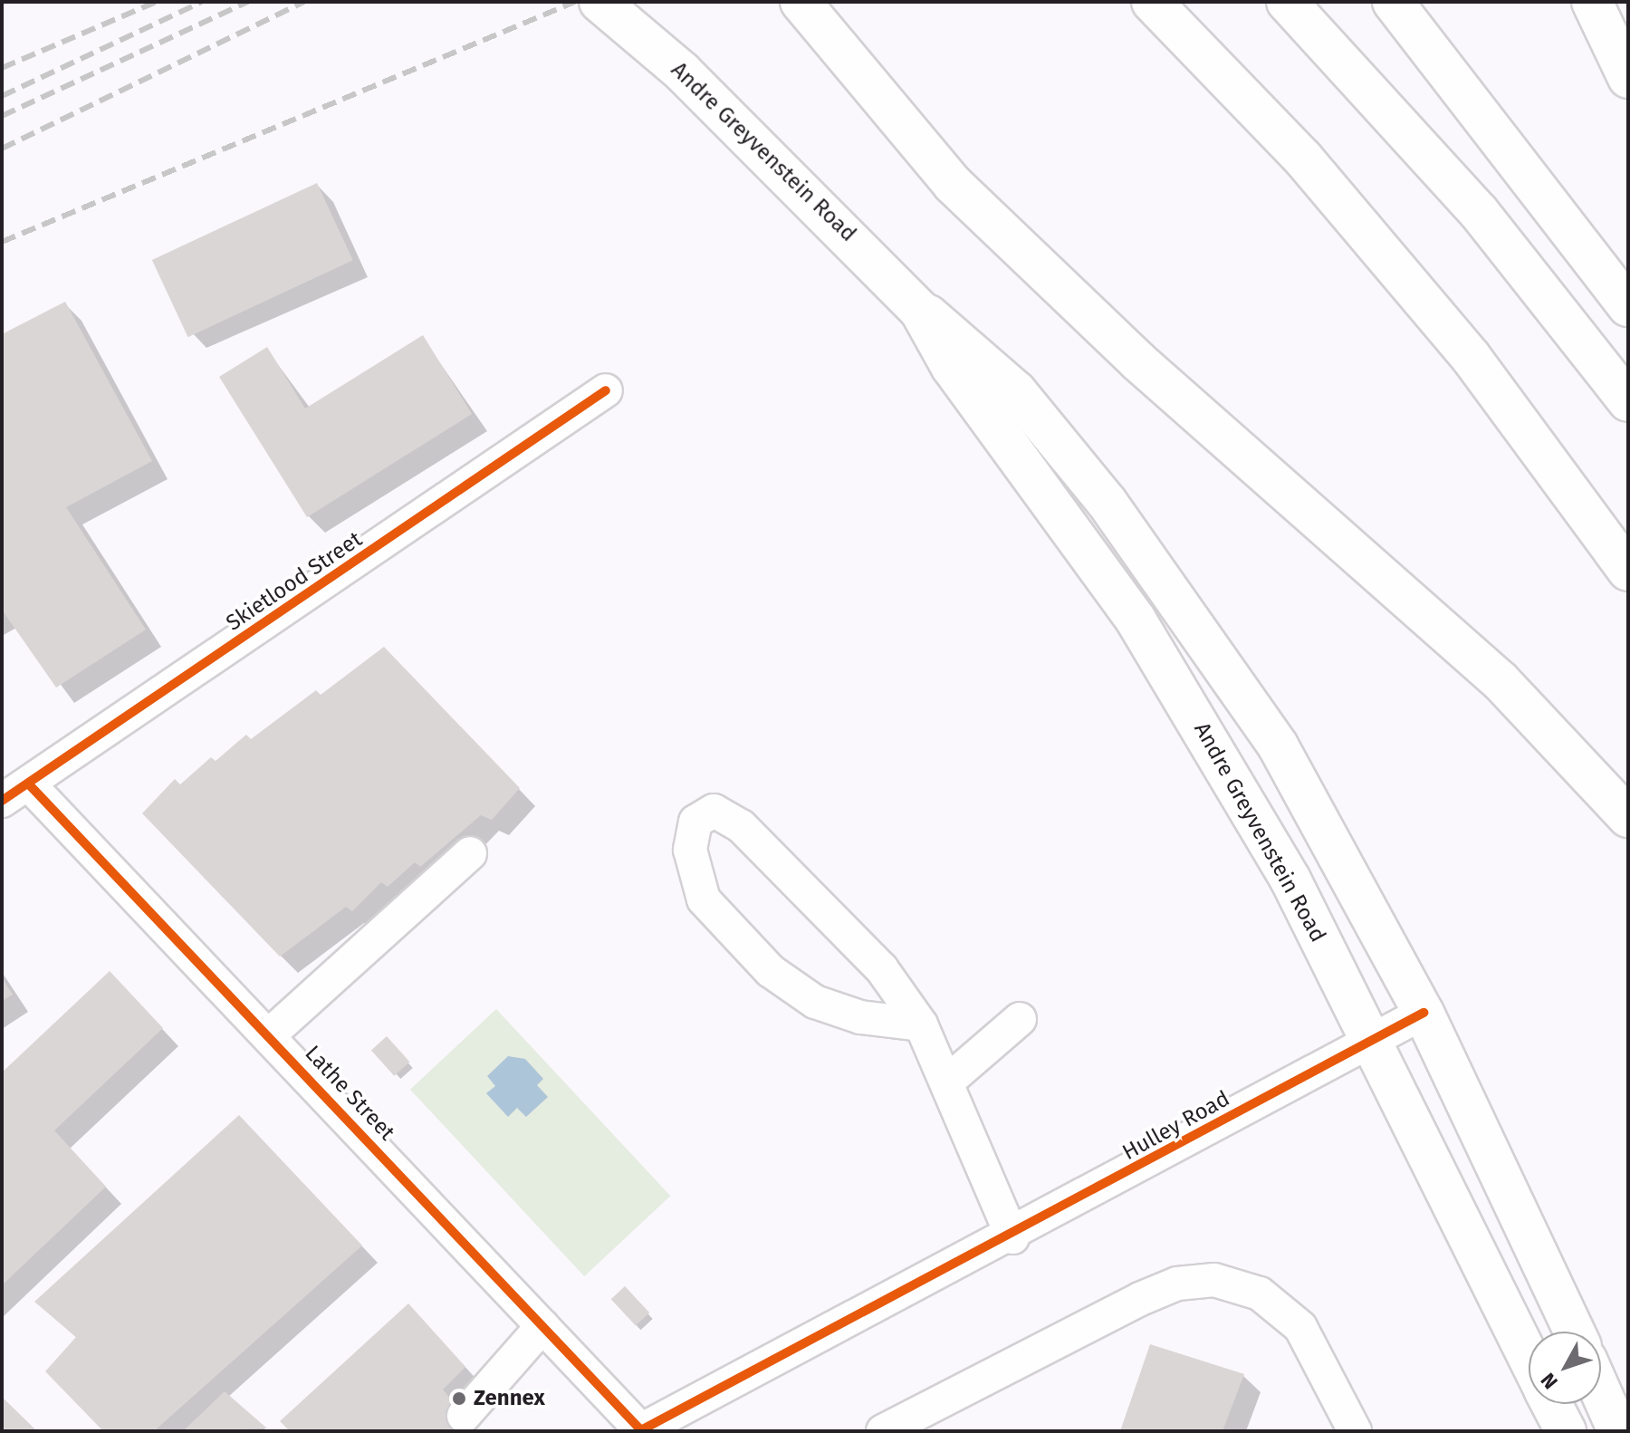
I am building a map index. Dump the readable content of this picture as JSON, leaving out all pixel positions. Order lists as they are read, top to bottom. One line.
{"streets":{"main road":["Andre Greyvenstein Road"],"street":["Skietlood Street","Lathe Street","Hulley Road"]},"crossings":[["Andre Greyvenstein Road","Hulley Road"],["Skietlood Street","Lathe Street"],["Lathe Street","Hulley Road"]],"places":["Zennex"],"north":"bottom left"}
